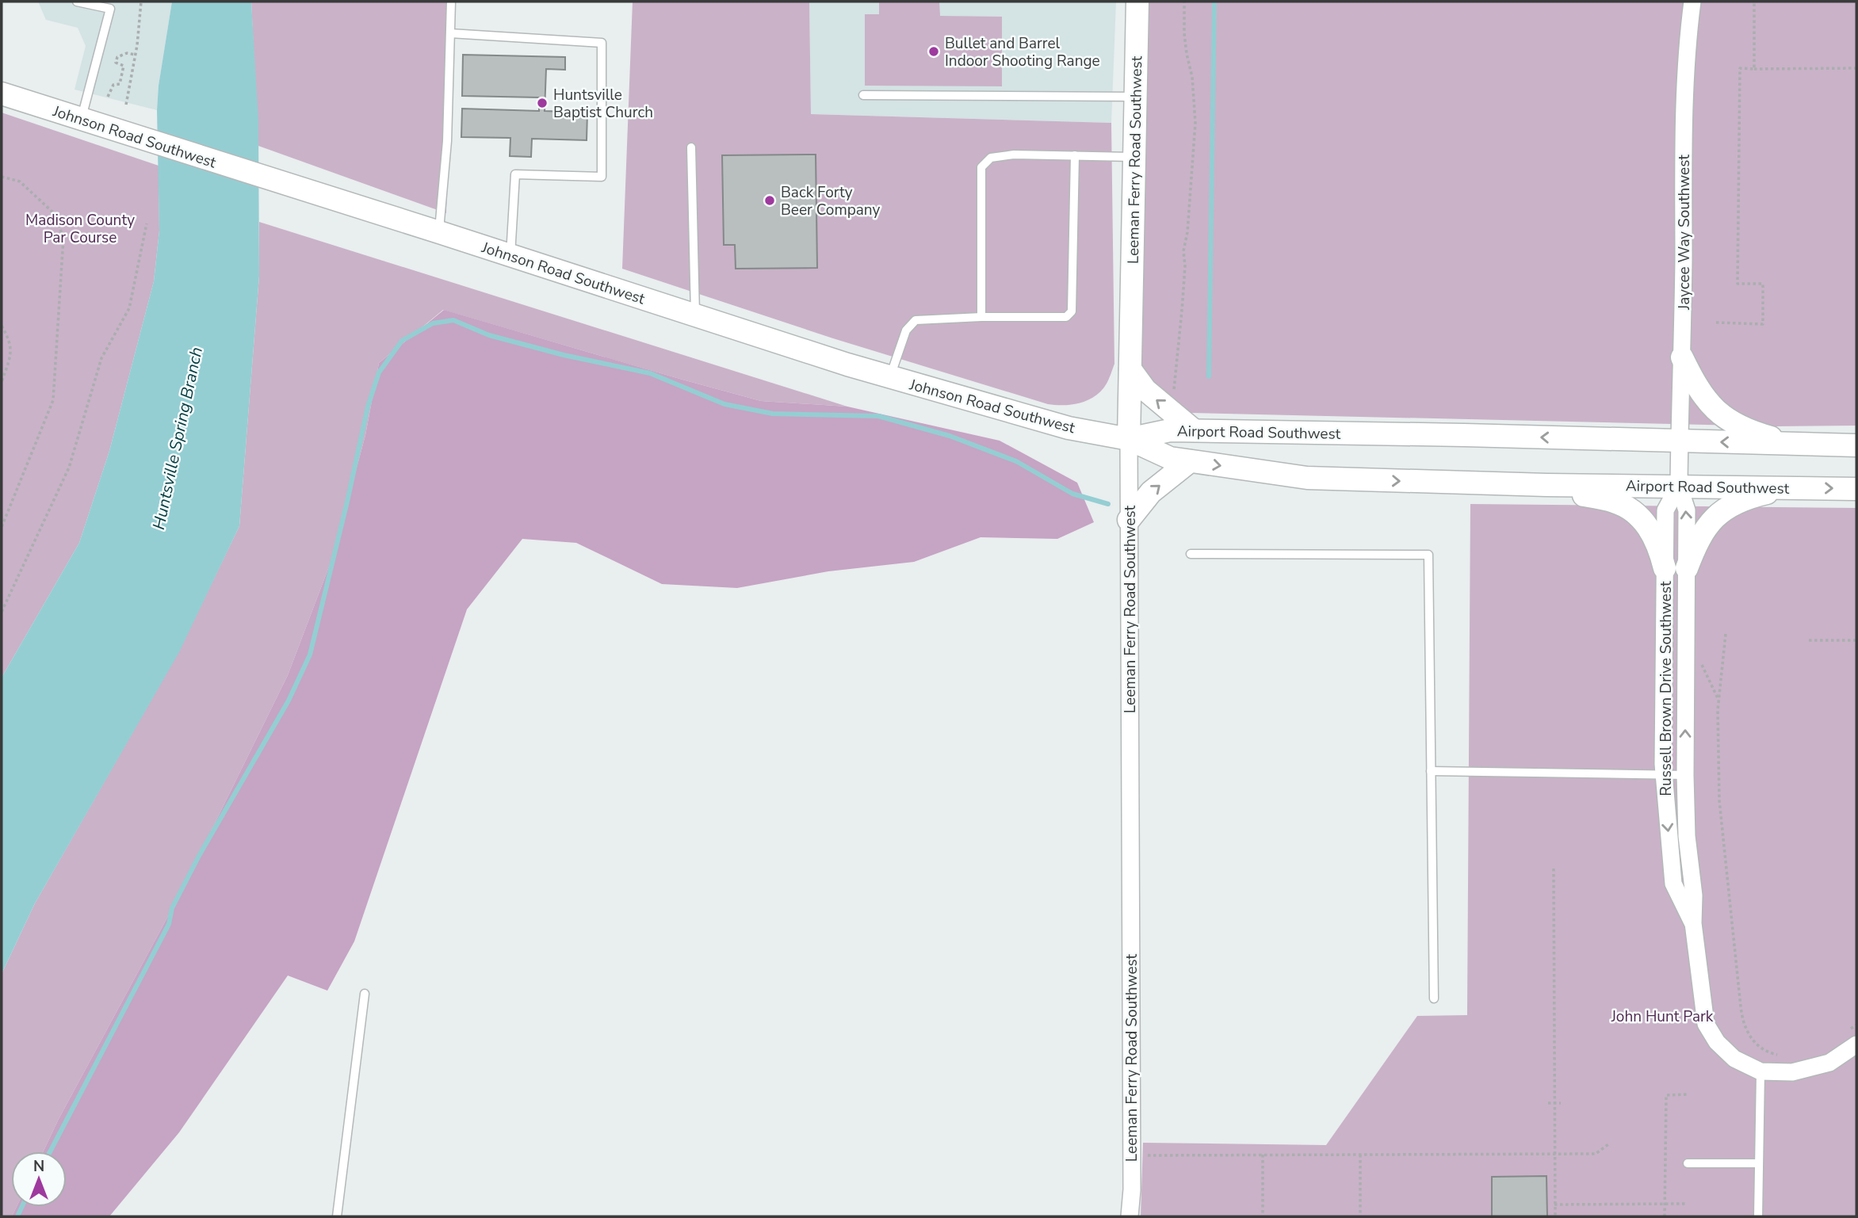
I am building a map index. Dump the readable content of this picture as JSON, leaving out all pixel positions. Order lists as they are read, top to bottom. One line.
{"streets":{"street":["Johnson Road Southwest","Leeman Ferry Road Southwest","Jaycee Way Southwest","Airport Road Southwest","Russell Brown Drive Southwest"]},"crossings":[["Johnson Road Southwest","Leeman Ferry Road Southwest"],["Johnson Road Southwest","Airport Road Southwest"],["Leeman Ferry Road Southwest","Airport Road Southwest"],["Jaycee Way Southwest","Airport Road Southwest"],["Jaycee Way Southwest","Russell Brown Drive Southwest"],["Airport Road Southwest","Russell Brown Drive Southwest"]],"water":["Huntsville Spring Branch"],"parks":["Madison County Par Course","John Hunt Park"],"places":["Bullet and Barrel Indoor Shooting Range","Huntsville Baptist Church","Back Forty Beer Company"],"north":"top"}
